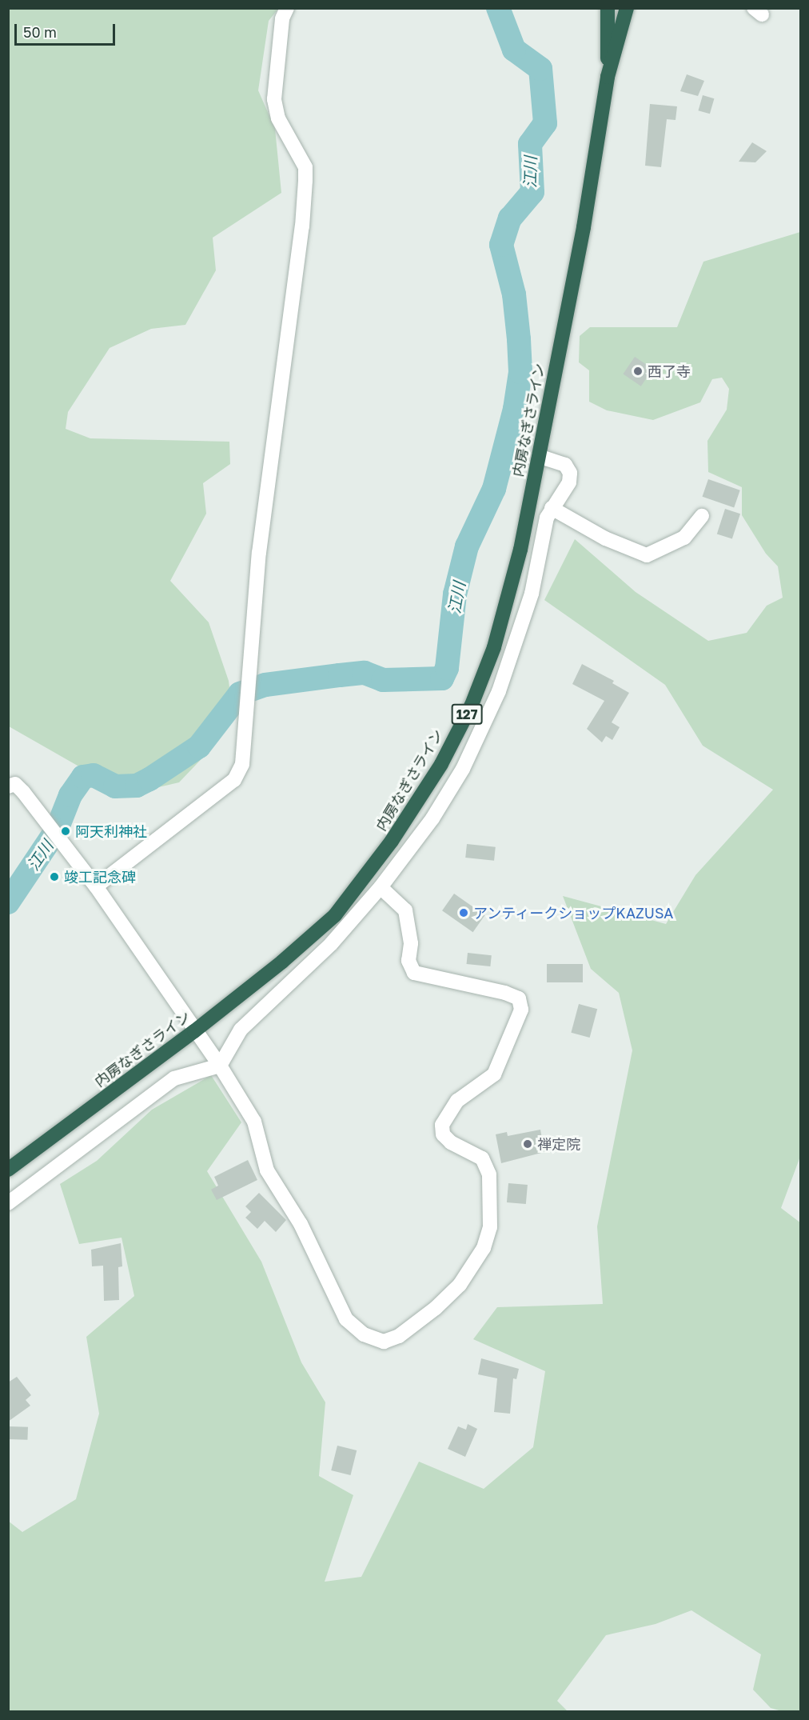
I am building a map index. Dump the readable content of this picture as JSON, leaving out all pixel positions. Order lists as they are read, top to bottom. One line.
{"streets":{"highway":["内房なぎさライン","127"]},"water":["江川"],"places":["西了寺","阿天利神社","竣工記念碑","アンティークショップKAZUSA","禅定院"],"scale_bar":"50 m"}
